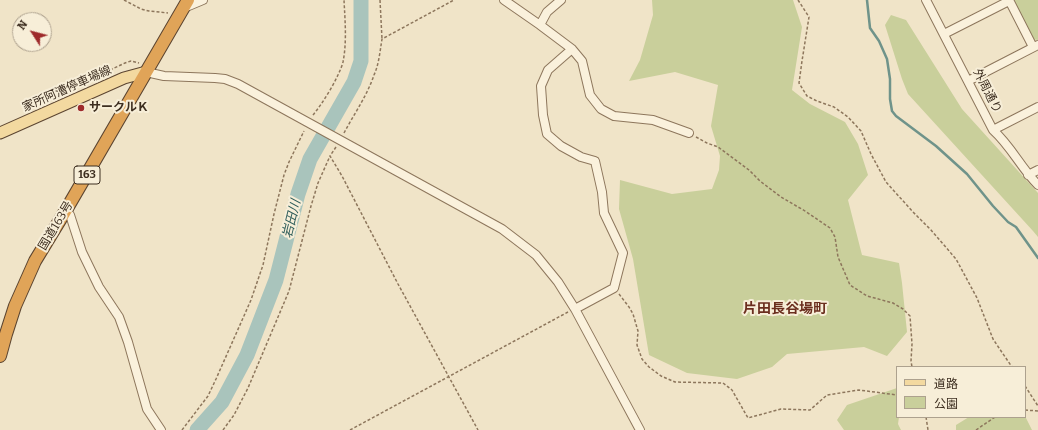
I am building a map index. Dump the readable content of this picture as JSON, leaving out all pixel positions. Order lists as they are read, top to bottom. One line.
{"streets":{"highway":["163","国道163号"],"main road":["家所阿漕停車場線"],"street":["外周通り"]},"crossings":[["家所阿漕停車場線","国道163号"]],"districts":["片田長谷場町"],"water":["岩田川"],"places":["サークルＫ"],"legend":["道路","公園"],"north":"top left"}
